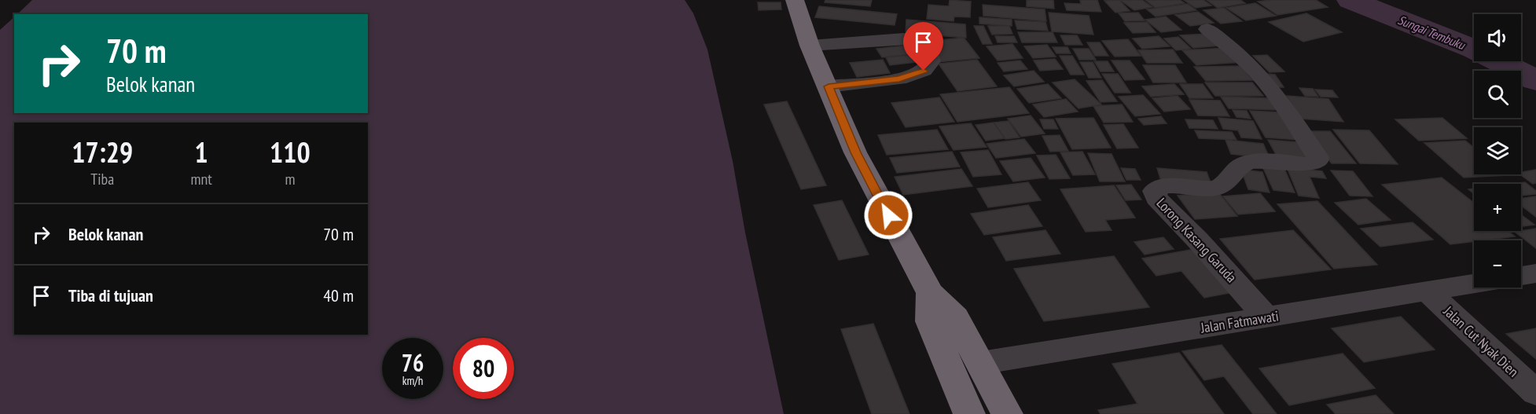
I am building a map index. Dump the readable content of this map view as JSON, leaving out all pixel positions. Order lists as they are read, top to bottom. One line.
{"streets":{"street":["Lorong Kasang Garuda","Jalan Fatmawati","Jalan Cut Nyak Dien"]},"crossings":[["Lorong Kasang Garuda","Jalan Fatmawati"],["Jalan Fatmawati","Jalan Cut Nyak Dien"]],"water":["Sungai Tembuku"],"page":{"map_buttons":["+","−"],"turn":["70 m","Belok kanan"],"eta":["17:29","Tiba","1","mnt","110","m"],"list":[{"name":"Belok kanan","value":"70 m"},{"name":"Tiba di tujuan","value":"40 m"}],"speed":"76 km/h","limit":"80"}}
